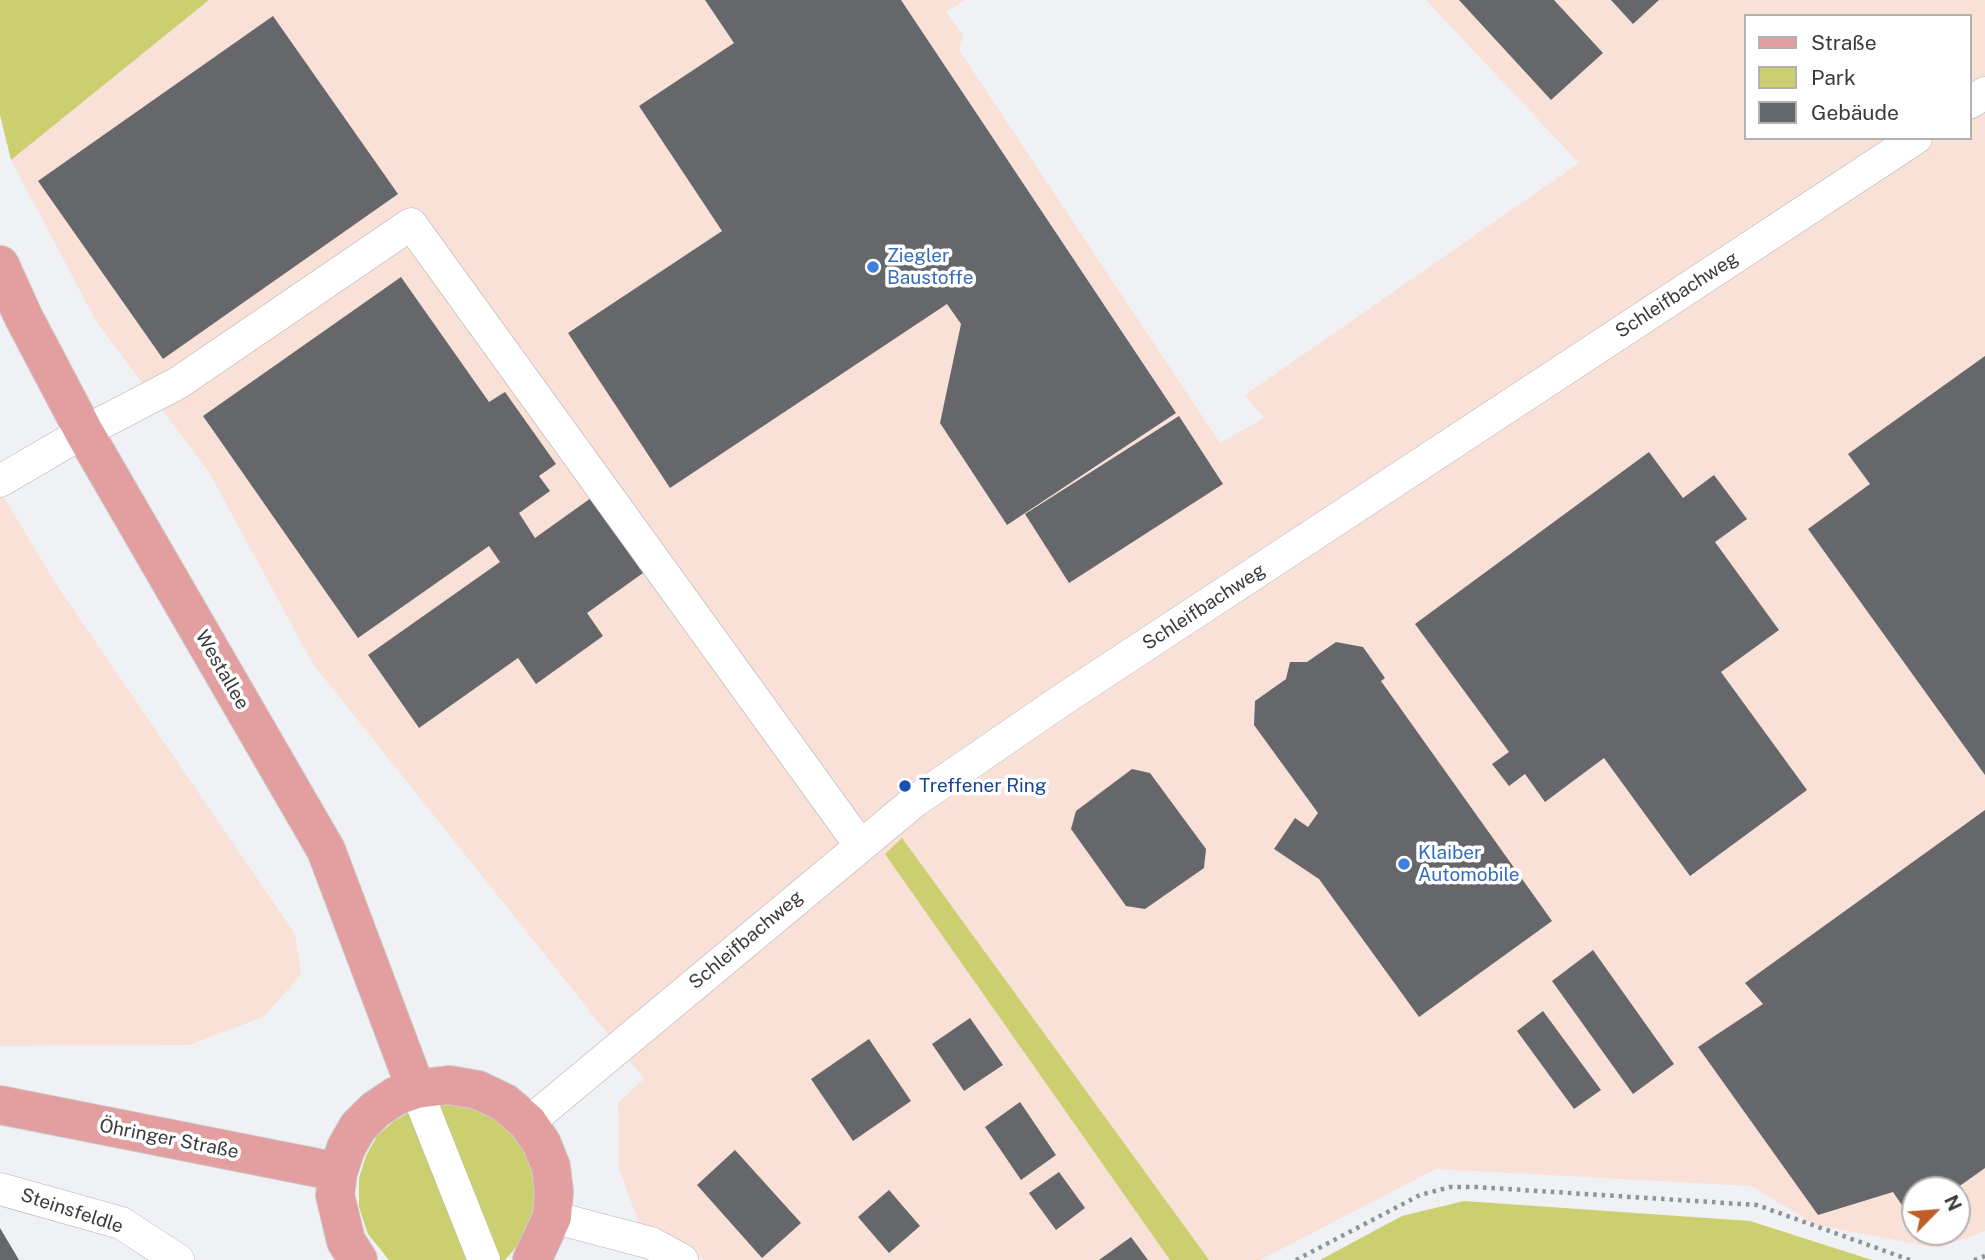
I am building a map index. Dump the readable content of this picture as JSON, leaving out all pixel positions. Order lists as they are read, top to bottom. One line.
{"streets":{"main road":["Westallee","Öhringer Straße"],"street":["Schleifbachweg","Steinsfeldle"]},"places":["Ziegler Baustoffe","Treffener Ring","Klaiber Automobile"],"legend":["Straße","Park","Gebäude"],"north":"top right"}
